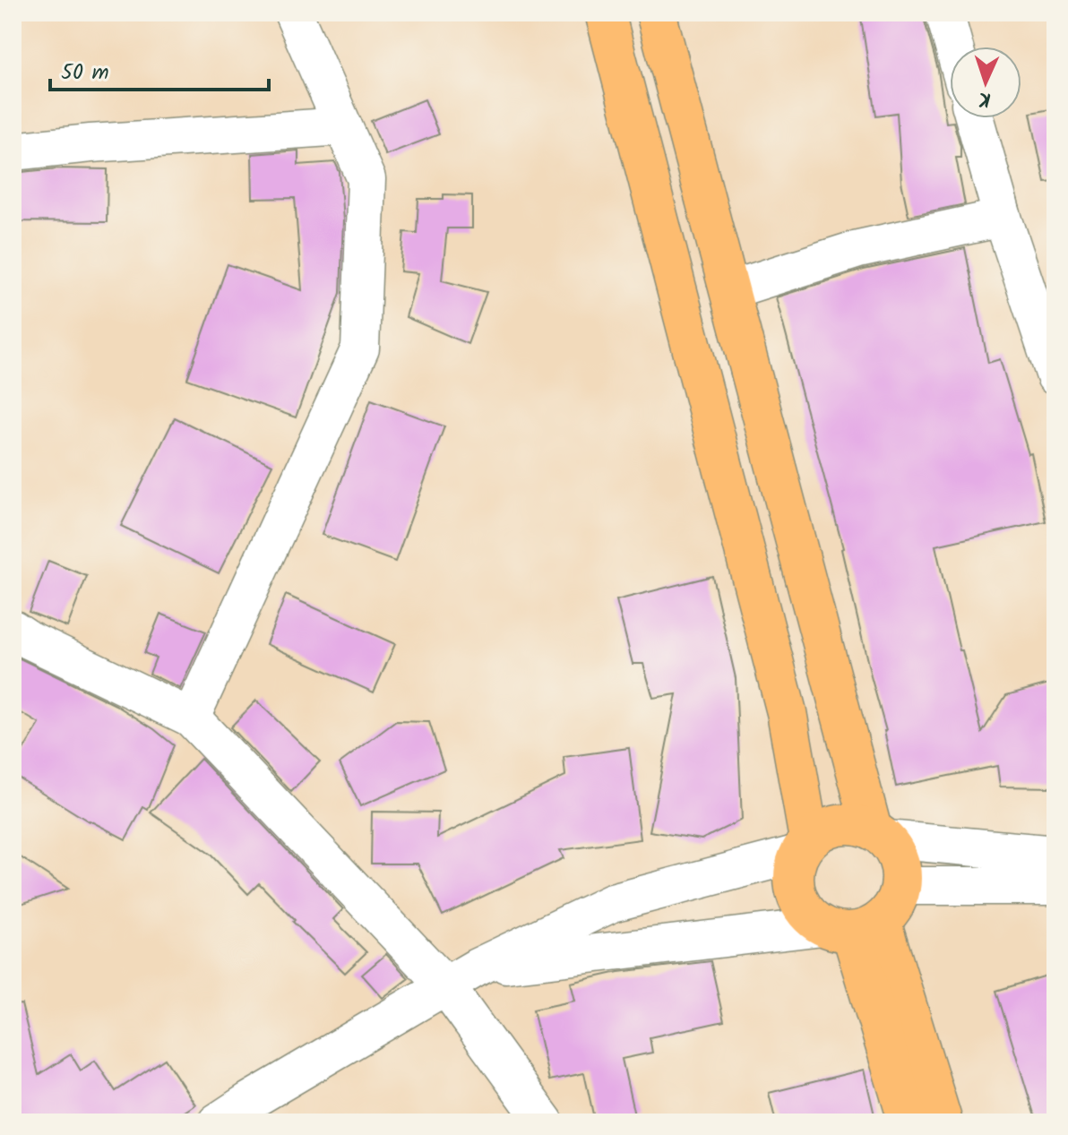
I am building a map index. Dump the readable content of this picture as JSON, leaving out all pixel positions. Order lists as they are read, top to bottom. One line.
{"scale_bar":"50 m","north":"bottom"}
